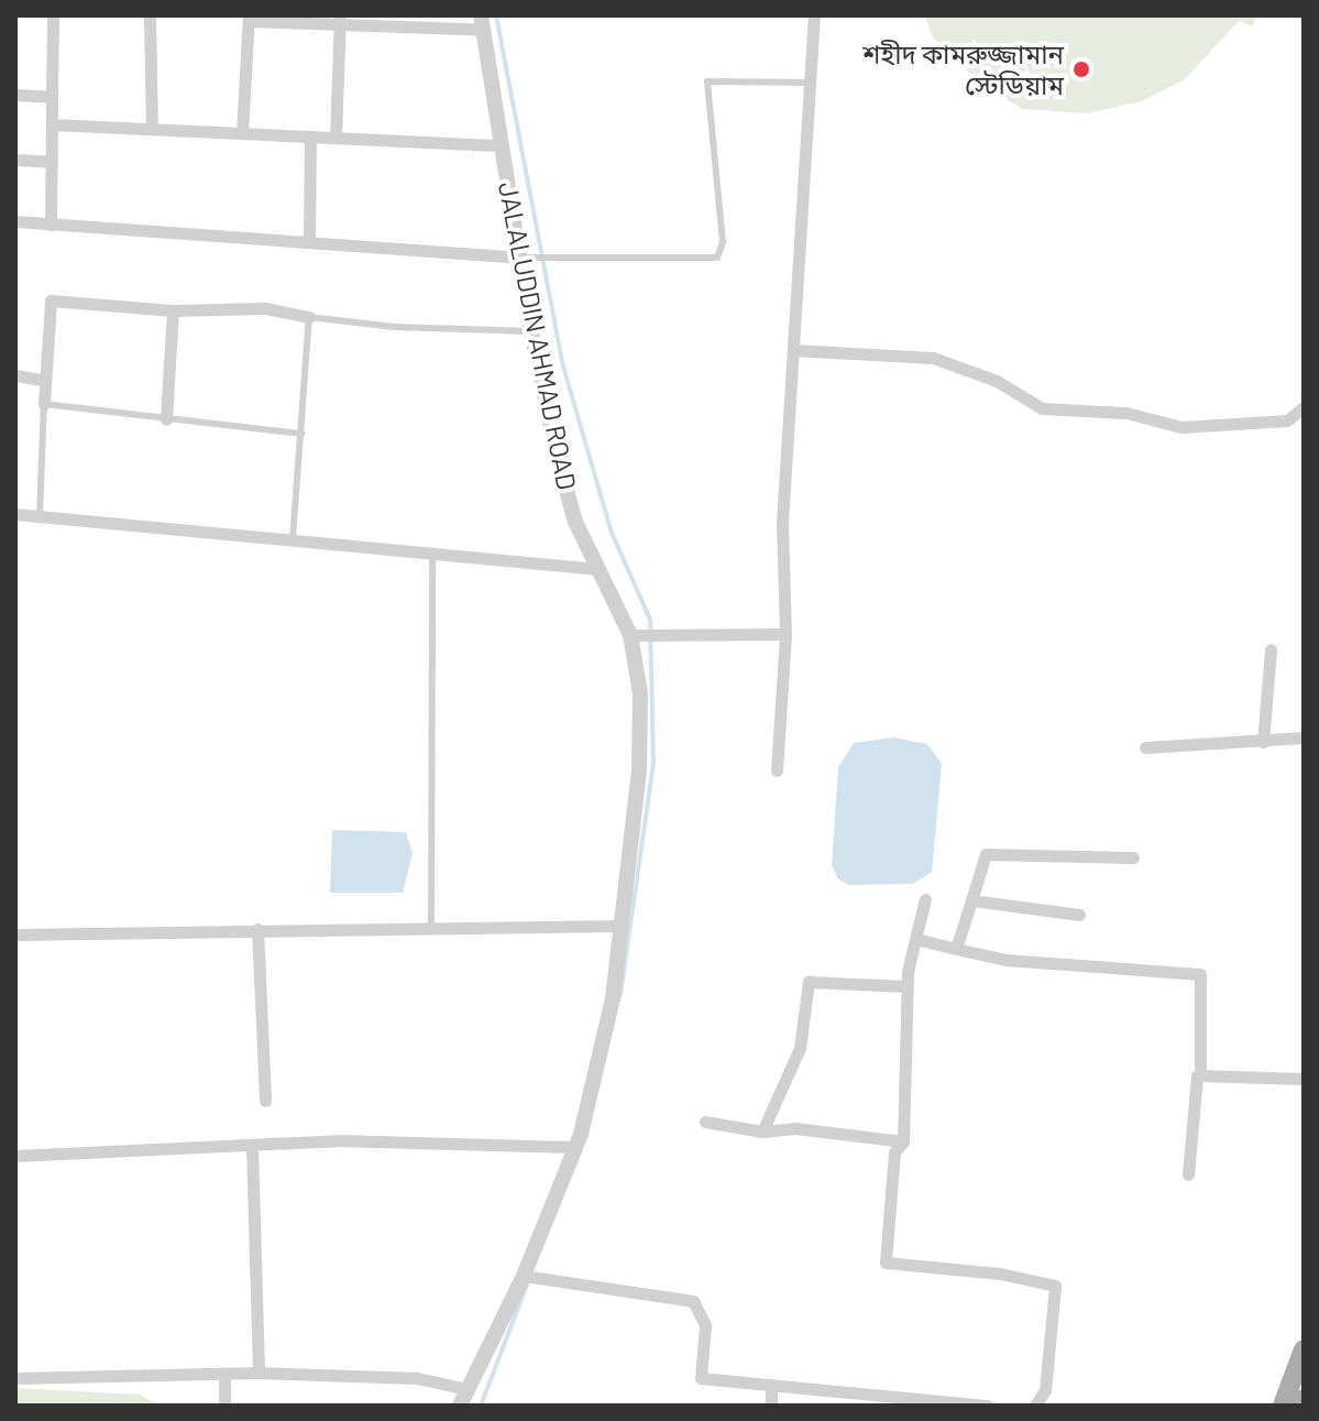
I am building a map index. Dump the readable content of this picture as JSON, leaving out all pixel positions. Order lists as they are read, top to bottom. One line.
{"streets":{"street":["JALALUDDIN AHMAD ROAD"]},"places":["শহীদ কামরুজ্জামান স্টেডিয়াম"]}
